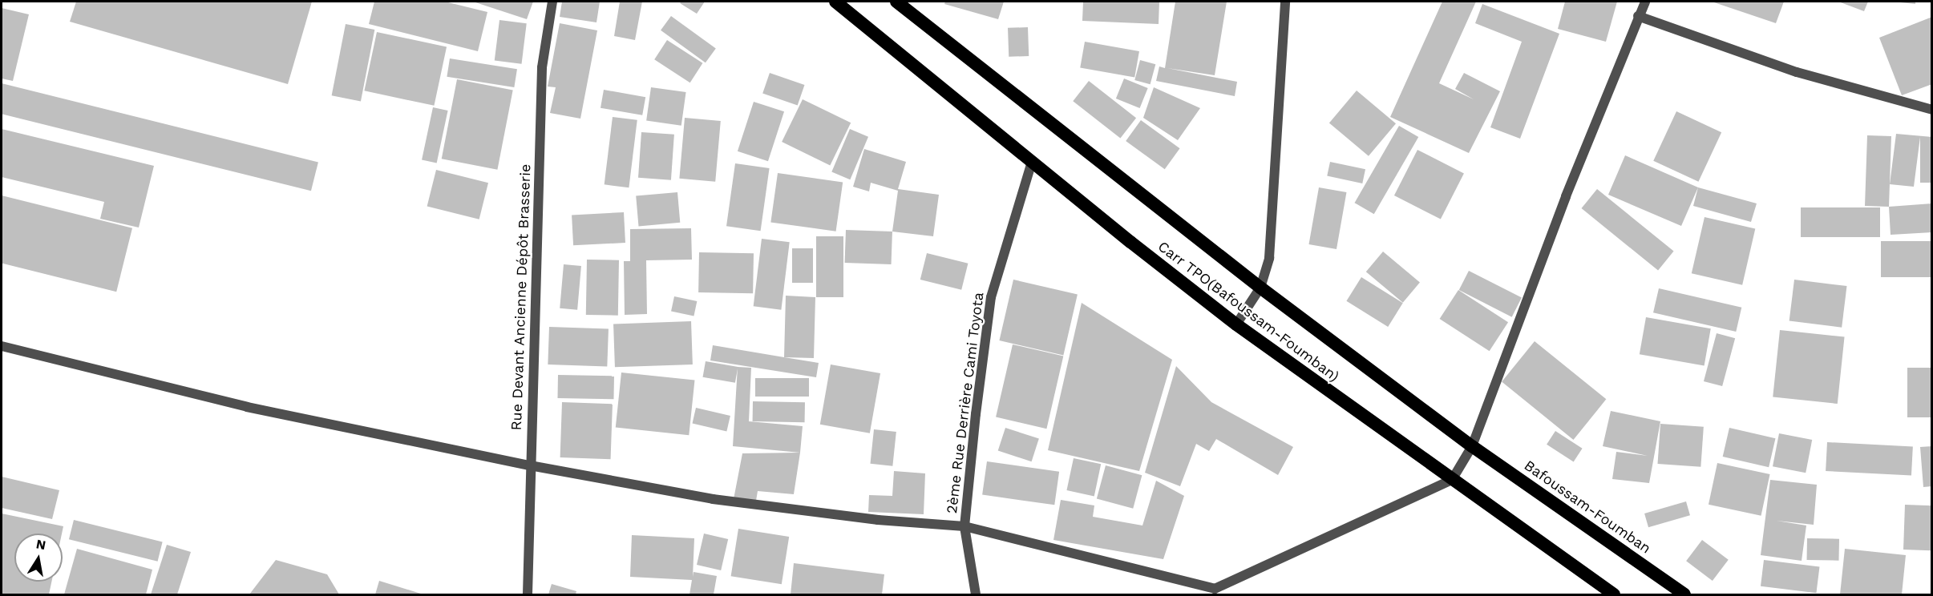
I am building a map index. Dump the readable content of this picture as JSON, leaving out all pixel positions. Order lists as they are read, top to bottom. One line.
{"streets":{"highway":["Carr TPO(Bafoussam-Foumban)","Bafoussam-Foumban"],"street":["Rue Devant Ancienne Dépôt Brasserie","2ème Rue Derrière Cami Toyota"]},"crossings":[["Carr TPO(Bafoussam-Foumban)","2ème Rue Derrière Cami Toyota"],["Carr TPO(Bafoussam-Foumban)","Bafoussam-Foumban"]],"north":"top"}
